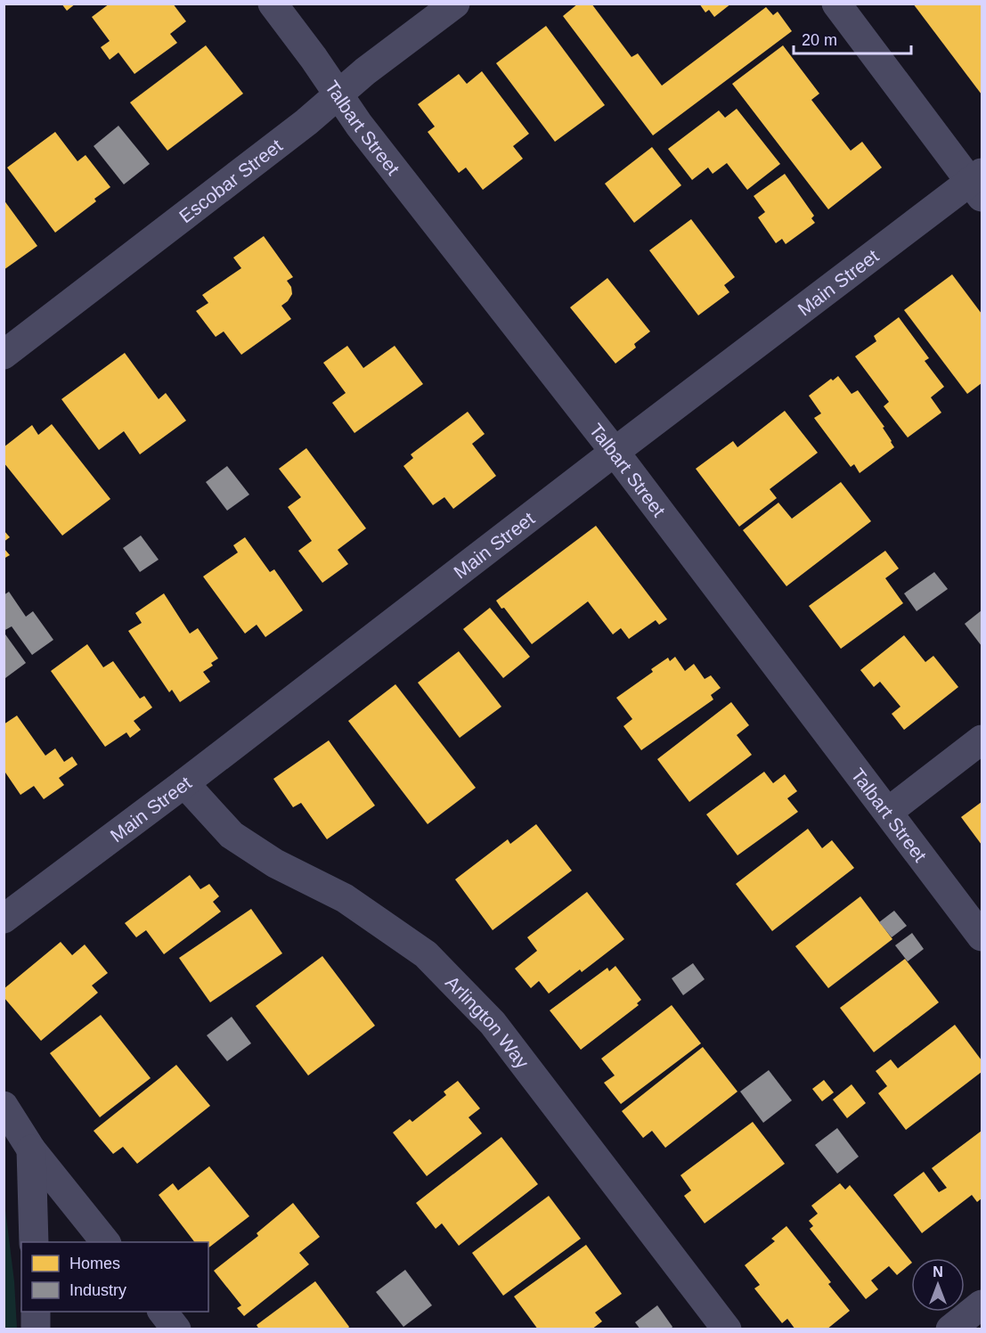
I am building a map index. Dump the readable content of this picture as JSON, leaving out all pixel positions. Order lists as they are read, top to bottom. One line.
{"streets":{"street":["Talbart Street","Escobar Street","Main Street","Arlington Way"]},"crossings":[["Talbart Street","Escobar Street"],["Talbart Street","Main Street"],["Main Street","Arlington Way"]],"legend":["Homes","Industry"],"scale_bar":"20 m","north":"top"}
